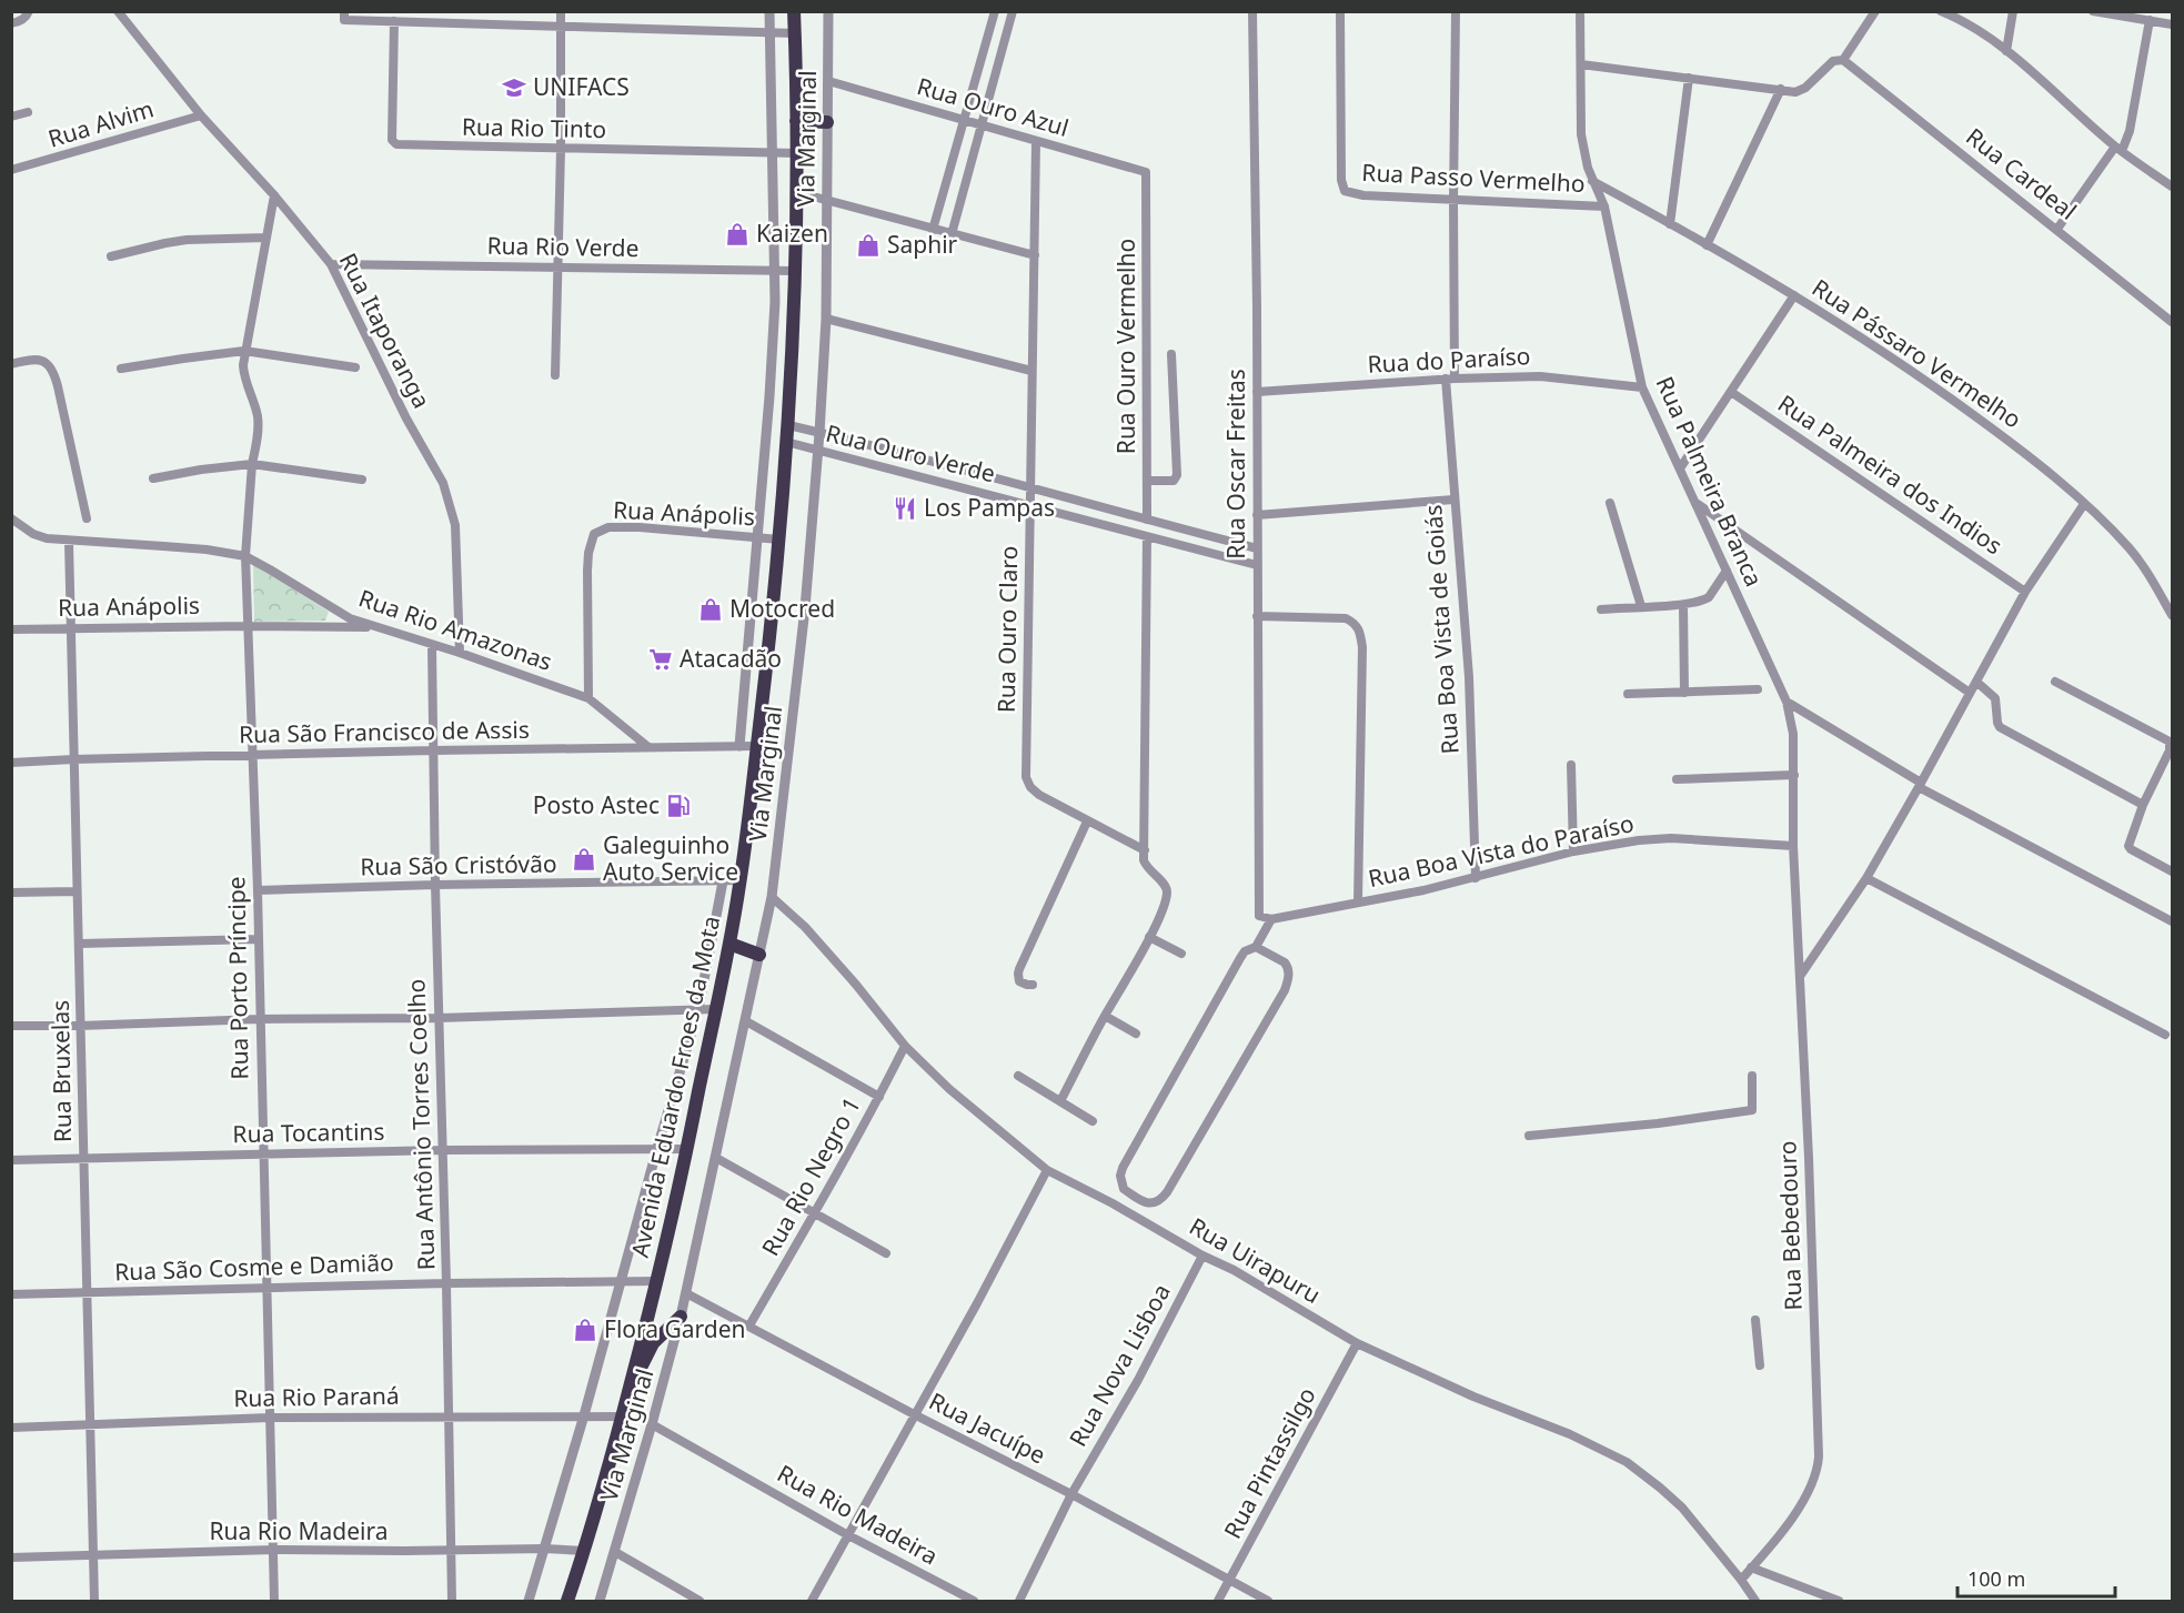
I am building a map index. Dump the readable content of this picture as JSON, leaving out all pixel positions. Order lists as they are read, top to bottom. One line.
{"streets":{"highway":["Avenida Eduardo Froes da Mota"],"street":["Rua Ouro Azul","Rua Alvim","Rua Rio Tinto","Via Marginal","Rua Cardeal","Rua Passo Vermelho","Rua Rio Verde","Rua Itaporanga","Rua Ouro Vermelho","Rua Pássaro Vermelho","Rua do Paraíso","Rua Ouro Verde","Rua Oscar Freitas","Rua Palmeira dos Indios","Rua Palmeira Branca","Rua Anápolis","Rua Ouro Claro","Rua Boa Vista de Goiás","Rua Rio Amazonas","Rua São Francisco de Assis","Rua Boa Vista do Paraíso","Rua São Cristóvão","Rua Porto Príncipe","Rua Bruxelas","Rua Antônio Torres Coelho","Rua Tocantins","Rua Rio Negro 1","Rua Bebedouro","Rua Uirapuru","Rua São Cosme e Damião","Rua Nova Lisboa","Rua Rio Paraná","Rua Jacuípe","Rua Pintassilgo","Rua Rio Madeira"]},"crossings":[["Rua Ouro Azul","Via Marginal"],["Rua Ouro Azul","Rua Ouro Vermelho"],["Rua Ouro Azul","Rua Ouro Claro"],["Rua Alvim","Rua Itaporanga"],["Rua Rio Tinto","Avenida Eduardo Froes da Mota"],["Via Marginal","Rua Ouro Verde"],["Via Marginal","Rua Uirapuru"],["Via Marginal","Rua Jacuípe"],["Via Marginal","Rua Rio Madeira"],["Rua Passo Vermelho","Rua Palmeira Branca"],["Rua Passo Vermelho","Rua Boa Vista de Goiás"],["Rua Rio Verde","Rua Itaporanga"],["Rua Rio Verde","Avenida Eduardo Froes da Mota"],["Rua Itaporanga","Rua Rio Amazonas"],["Rua Itaporanga","Rua Porto Príncipe"],["Rua Ouro Vermelho","Rua Ouro Verde"],["Rua Pássaro Vermelho","Rua Palmeira Branca"],["Rua do Paraíso","Rua Oscar Freitas"],["Rua do Paraíso","Rua Palmeira Branca"],["Rua do Paraíso","Rua Boa Vista de Goiás"],["Rua Ouro Verde","Rua Oscar Freitas"],["Rua Ouro Verde","Rua Ouro Claro"],["Rua Ouro Verde","Avenida Eduardo Froes da Mota"],["Rua Oscar Freitas","Rua Boa Vista do Paraíso"],["Rua Palmeira Branca","Rua Boa Vista do Paraíso"],["Rua Palmeira Branca","Rua Bebedouro"],["Rua Anápolis","Rua Rio Amazonas"],["Rua Anápolis","Rua Porto Príncipe"],["Rua Anápolis","Rua Bruxelas"],["Rua Anápolis","Avenida Eduardo Froes da Mota"],["Rua Boa Vista de Goiás","Rua Boa Vista do Paraíso"],["Rua Rio Amazonas","Rua São Francisco de Assis"],["Rua Rio Amazonas","Rua Porto Príncipe"],["Rua Rio Amazonas","Rua Bruxelas"],["Rua Rio Amazonas","Rua Antônio Torres Coelho"],["Rua São Francisco de Assis","Rua Porto Príncipe"],["Rua São Francisco de Assis","Rua Bruxelas"],["Rua São Francisco de Assis","Avenida Eduardo Froes da Mota"],["Rua São Francisco de Assis","Rua Antônio Torres Coelho"],["Rua Boa Vista do Paraíso","Rua Bebedouro"],["Rua São Cristóvão","Rua Porto Príncipe"],["Rua São Cristóvão","Avenida Eduardo Froes da Mota"],["Rua São Cristóvão","Rua Antônio Torres Coelho"],["Rua Porto Príncipe","Rua Tocantins"],["Rua Porto Príncipe","Rua São Cosme e Damião"],["Rua Porto Príncipe","Rua Rio Paraná"],["Rua Porto Príncipe","Rua Rio Madeira"],["Rua Bruxelas","Rua Tocantins"],["Rua Bruxelas","Rua São Cosme e Damião"],["Rua Bruxelas","Rua Rio Paraná"],["Rua Bruxelas","Rua Rio Madeira"],["Avenida Eduardo Froes da Mota","Rua Tocantins"],["Avenida Eduardo Froes da Mota","Rua São Cosme e Damião"],["Avenida Eduardo Froes da Mota","Rua Rio Paraná"],["Avenida Eduardo Froes da Mota","Rua Rio Madeira"],["Rua Antônio Torres Coelho","Rua Tocantins"],["Rua Antônio Torres Coelho","Rua São Cosme e Damião"],["Rua Antônio Torres Coelho","Rua Rio Paraná"],["Rua Antônio Torres Coelho","Rua Rio Madeira"],["Rua Rio Negro 1","Rua Uirapuru"],["Rua Rio Negro 1","Rua Jacuípe"],["Rua Bebedouro","Rua Uirapuru"],["Rua Uirapuru","Rua Nova Lisboa"],["Rua Uirapuru","Rua Pintassilgo"],["Rua Nova Lisboa","Rua Jacuípe"],["Rua Jacuípe","Rua Pintassilgo"]],"places":{"school or university":["UNIFACS"],"shop":["Kaizen","Saphir","Motocred","Galeguinho Auto Service","Flora Garden"],"restaurant":["Los Pampas"],"supermarket":["Atacadão"],"fuel station":["Posto Astec"]},"scale_bar":"100 m"}
